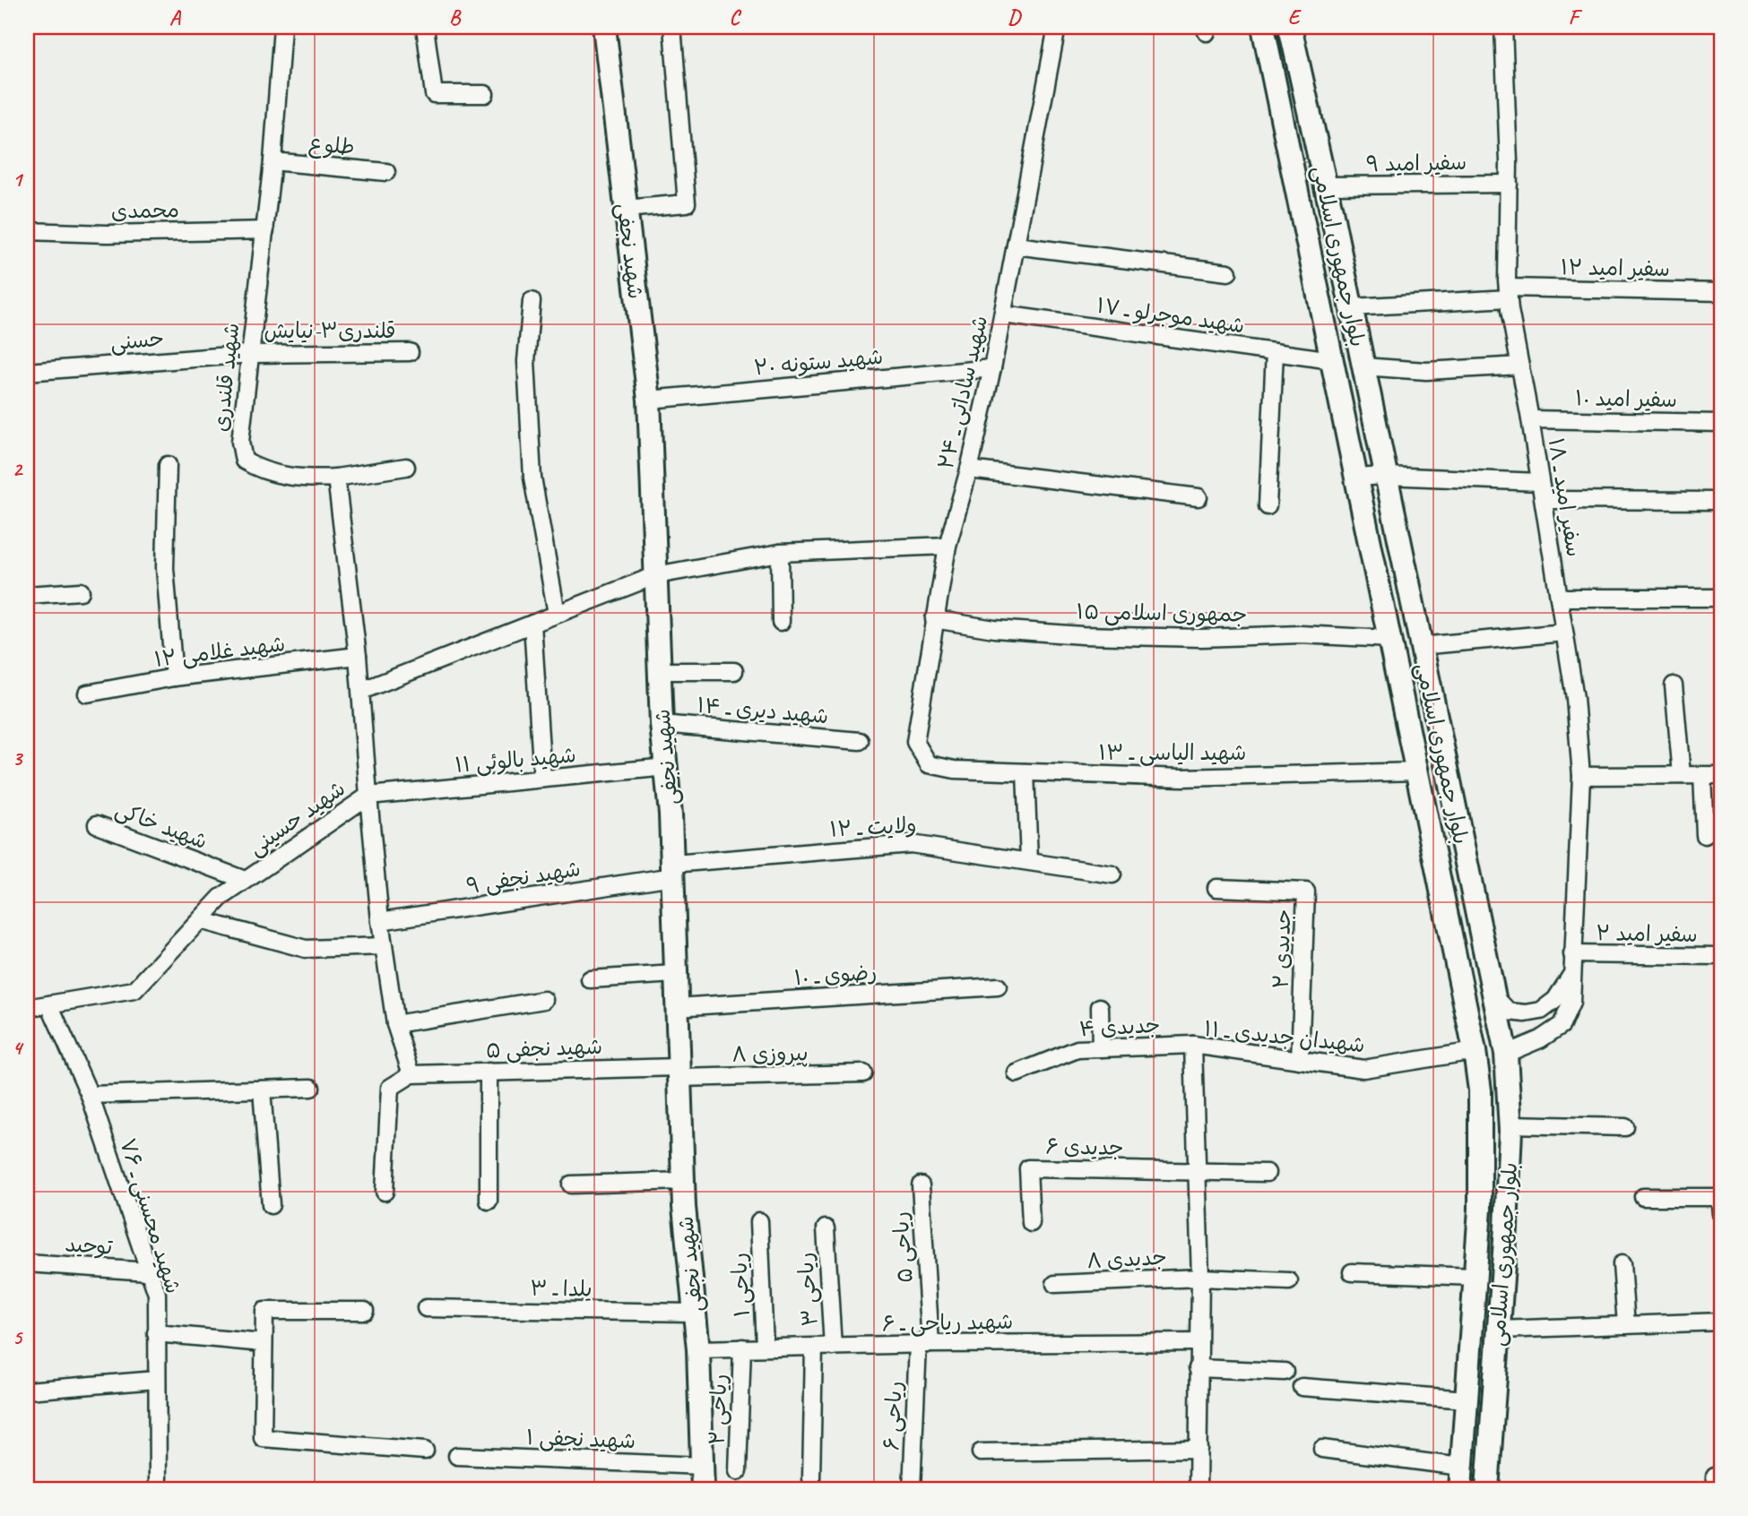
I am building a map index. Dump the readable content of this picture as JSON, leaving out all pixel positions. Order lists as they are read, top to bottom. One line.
{"streets":{"main road":["شهید نجفی","بلوار جمهوری اسلامی"],"street":["طلوع","سفیر امید ۹","محمدی","سفیر امید ۱۲","شهید موجرلو ـ ۱۷","قلندری۳-نیایش","حسنی","شهید ستونه ۲۰","شهید قلندری","شهید ساداتی ـ ۲۴","سفیر امید ۱۰","سفیر امید ـ ۱۸","جمهوری اسلامی ۱۵","شهید غلامی ۱۲","شهید دیری ـ ۱۴","شهید الیاسی ـ ۱۳","شهید بالوئی ۱۱","شهید حسینی","شهید خاکی","ولایت ـ ۱۲","شهید نجفی ۹","سفیر امید ۲","جدیدی ۲","رضوی ـ ۱۰","جدیدی ۴","شهیدان جدیدی ـ ۱۱","شهید نجفی ۵","پیروزی ۸","جدیدی ۶","شهید محسنی ـ ۷۶","توحید","ریاحی ۵","جدیدی ۸","ریاحی ۱","یلدا ـ ۳","ریاحی ۳","شهید ریاحی ـ ۶","ریاحی ۲","ریاحی ۶","شهید نجفی ۱"]},"crossings":[["طلوع","شهید قلندری"],["سفیر امید ۹","بلوار جمهوری اسلامی"],["سفیر امید ۹","سفیر امید ـ ۱۸"],["محمدی","شهید قلندری"],["شهید نجفی","شهید ستونه ۲۰"],["شهید نجفی","شهید دیری ـ ۱۴"],["شهید نجفی","شهید بالوئی ۱۱"],["شهید نجفی","ولایت ـ ۱۲"],["شهید نجفی","شهید نجفی ۹"],["شهید نجفی","رضوی ـ ۱۰"],["شهید نجفی","شهید نجفی ۵"],["شهید نجفی","پیروزی ۸"],["شهید نجفی","یلدا ـ ۳"],["شهید نجفی","شهید ریاحی ـ ۶"],["شهید نجفی","شهید نجفی ۱"],["بلوار جمهوری اسلامی","سفیر امید ۱۲"],["بلوار جمهوری اسلامی","شهید موجرلو ـ ۱۷"],["بلوار جمهوری اسلامی","سفیر امید ـ ۱۸"],["بلوار جمهوری اسلامی","جمهوری اسلامی ۱۵"],["بلوار جمهوری اسلامی","شهید الیاسی ـ ۱۳"],["بلوار جمهوری اسلامی","شهیدان جدیدی ـ ۱۱"],["سفیر امید ۱۲","سفیر امید ـ ۱۸"],["شهید موجرلو ـ ۱۷","شهید ساداتی ـ ۲۴"],["قلندری۳-نیایش","حسنی"],["قلندری۳-نیایش","شهید قلندری"],["حسنی","شهید قلندری"],["شهید ستونه ۲۰","شهید ساداتی ـ ۲۴"],["شهید ساداتی ـ ۲۴","جمهوری اسلامی ۱۵"],["شهید ساداتی ـ ۲۴","شهید الیاسی ـ ۱۳"],["سفیر امید ۱۰","سفیر امید ـ ۱۸"],["سفیر امید ـ ۱۸","سفیر امید ۲"],["شهید بالوئی ۱۱","شهید حسینی"],["شهید حسینی","شهید خاکی"],["شهید حسینی","شهید محسنی ـ ۷۶"],["ولایت ـ ۱۲","شهید نجفی ۹"],["جدیدی ۲","شهیدان جدیدی ـ ۱۱"],["جدیدی ۴","شهیدان جدیدی ـ ۱۱"],["شهیدان جدیدی ـ ۱۱","جدیدی ۶"],["شهیدان جدیدی ـ ۱۱","جدیدی ۸"],["شهیدان جدیدی ـ ۱۱","شهید ریاحی ـ ۶"],["شهید نجفی ۵","پیروزی ۸"],["شهید محسنی ـ ۷۶","توحید"],["ریاحی ۵","شهید ریاحی ـ ۶"],["ریاحی ۵","ریاحی ۶"],["ریاحی ۱","شهید ریاحی ـ ۶"],["ریاحی ۳","شهید ریاحی ـ ۶"],["شهید ریاحی ـ ۶","ریاحی ۲"],["شهید ریاحی ـ ۶","ریاحی ۶"]],"grid":{"columns":["A","B","C","D","E","F"],"rows":["1","2","3","4","5"]}}
